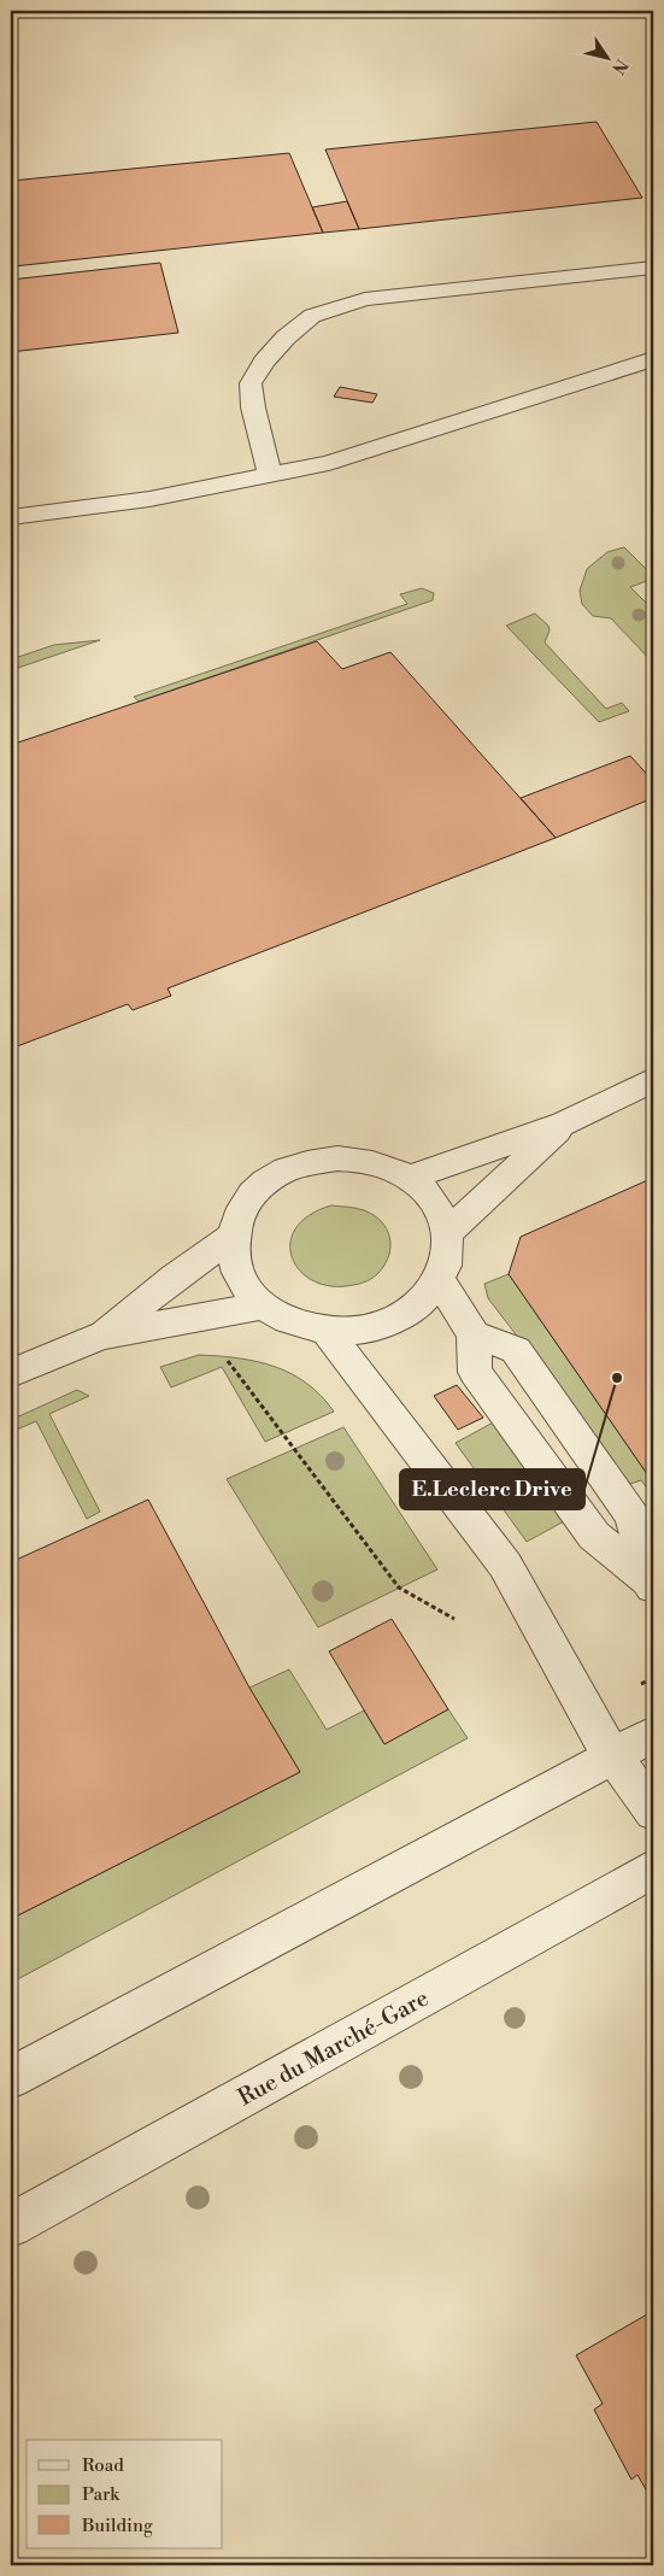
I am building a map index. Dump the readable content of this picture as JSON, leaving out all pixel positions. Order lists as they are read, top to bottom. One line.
{"streets":{"street":["Rue du Marché-Gare"]},"places":["E.Leclerc Drive"],"legend":["Road","Park","Building"],"north":"bottom right"}
